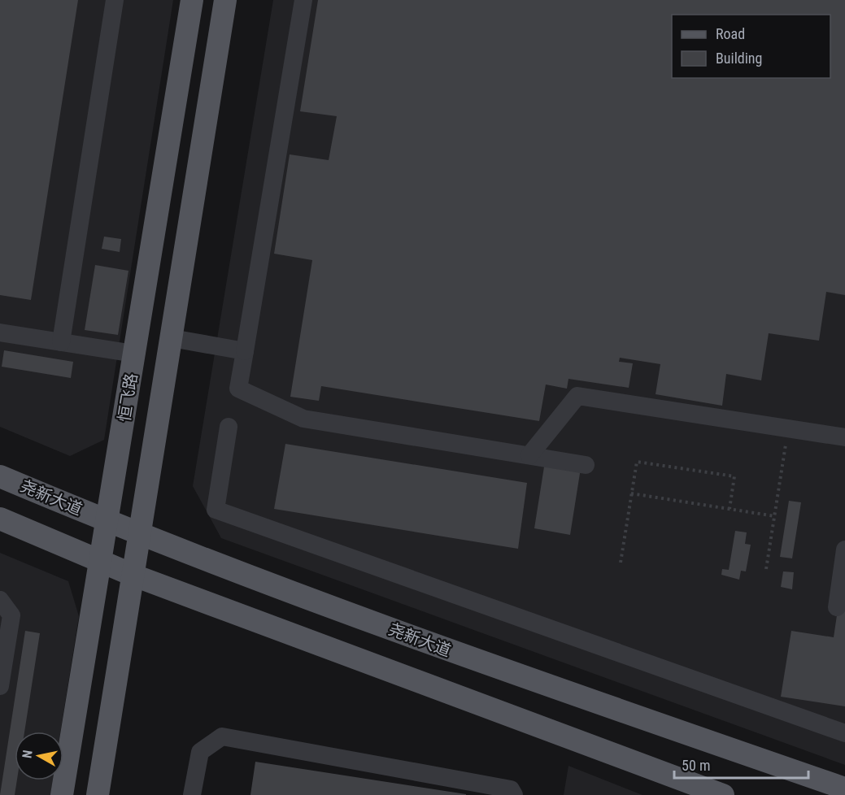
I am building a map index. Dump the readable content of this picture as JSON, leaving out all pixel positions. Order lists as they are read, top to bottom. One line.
{"streets":{"main road":["恒飞路","尧新大道"]},"crossings":[["恒飞路","尧新大道"]],"legend":["Road","Building"],"scale_bar":"50 m","north":"left"}
